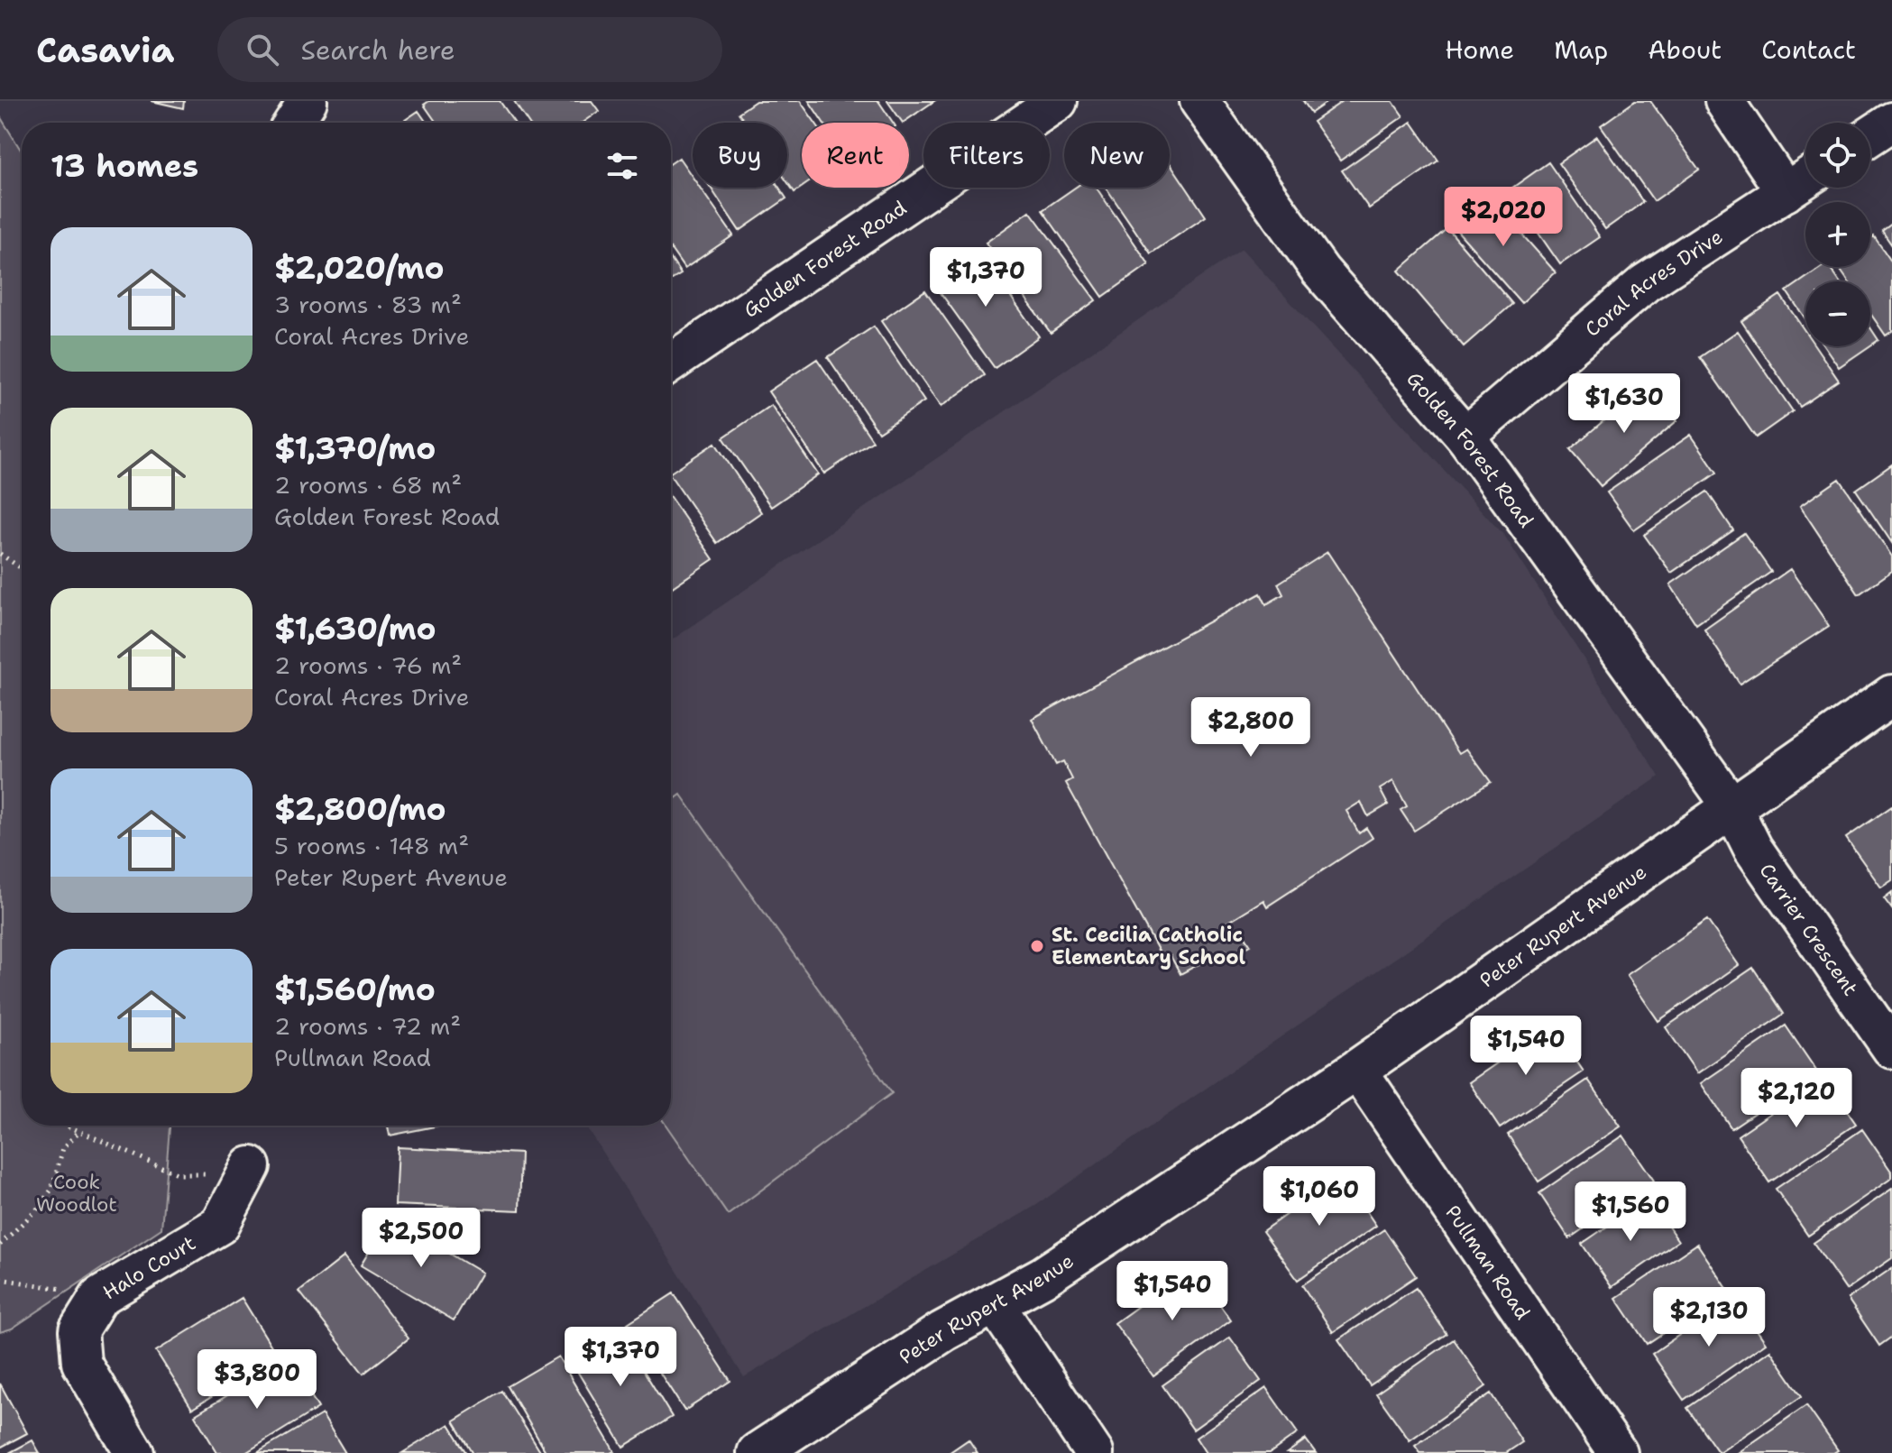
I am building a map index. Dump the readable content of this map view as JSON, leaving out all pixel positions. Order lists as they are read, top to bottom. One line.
{"streets":{"street":["Golden Forest Road","Coral Acres Drive","Peter Rupert Avenue","Carrier Crescent","Pullman Road","Halo Court"]},"crossings":[["Golden Forest Road","Coral Acres Drive"],["Golden Forest Road","Peter Rupert Avenue"],["Golden Forest Road","Carrier Crescent"],["Peter Rupert Avenue","Carrier Crescent"],["Peter Rupert Avenue","Pullman Road"]],"parks":["Cook Woodlot"],"places":["St. Cecilia Catholic Elementary School"],"page":{"header":"Casavia","search":"Search here","nav":["Home","Map","About","Contact"],"map_buttons":["+","−"],"chip":["Buy","Rent","Filters","New"],"heading":"13 homes","price":["$2,020","$1,370","$1,630","$2,800","$1,540","$2,120","$1,060","$1,560","$2,500","$1,540","$2,130","$1,370","$3,800"],"list":[{"name":"$2,020/mo","note":"3 rooms · 83 m² · Coral Acres Drive"},{"name":"$1,370/mo","note":"2 rooms · 68 m² · Golden Forest Road"},{"name":"$1,630/mo","note":"2 rooms · 76 m² · Coral Acres Drive"},{"name":"$2,800/mo","note":"5 rooms · 148 m² · Peter Rupert Avenue"},{"name":"$1,560/mo","note":"2 rooms · 72 m² · Pullman Road"}]}}
